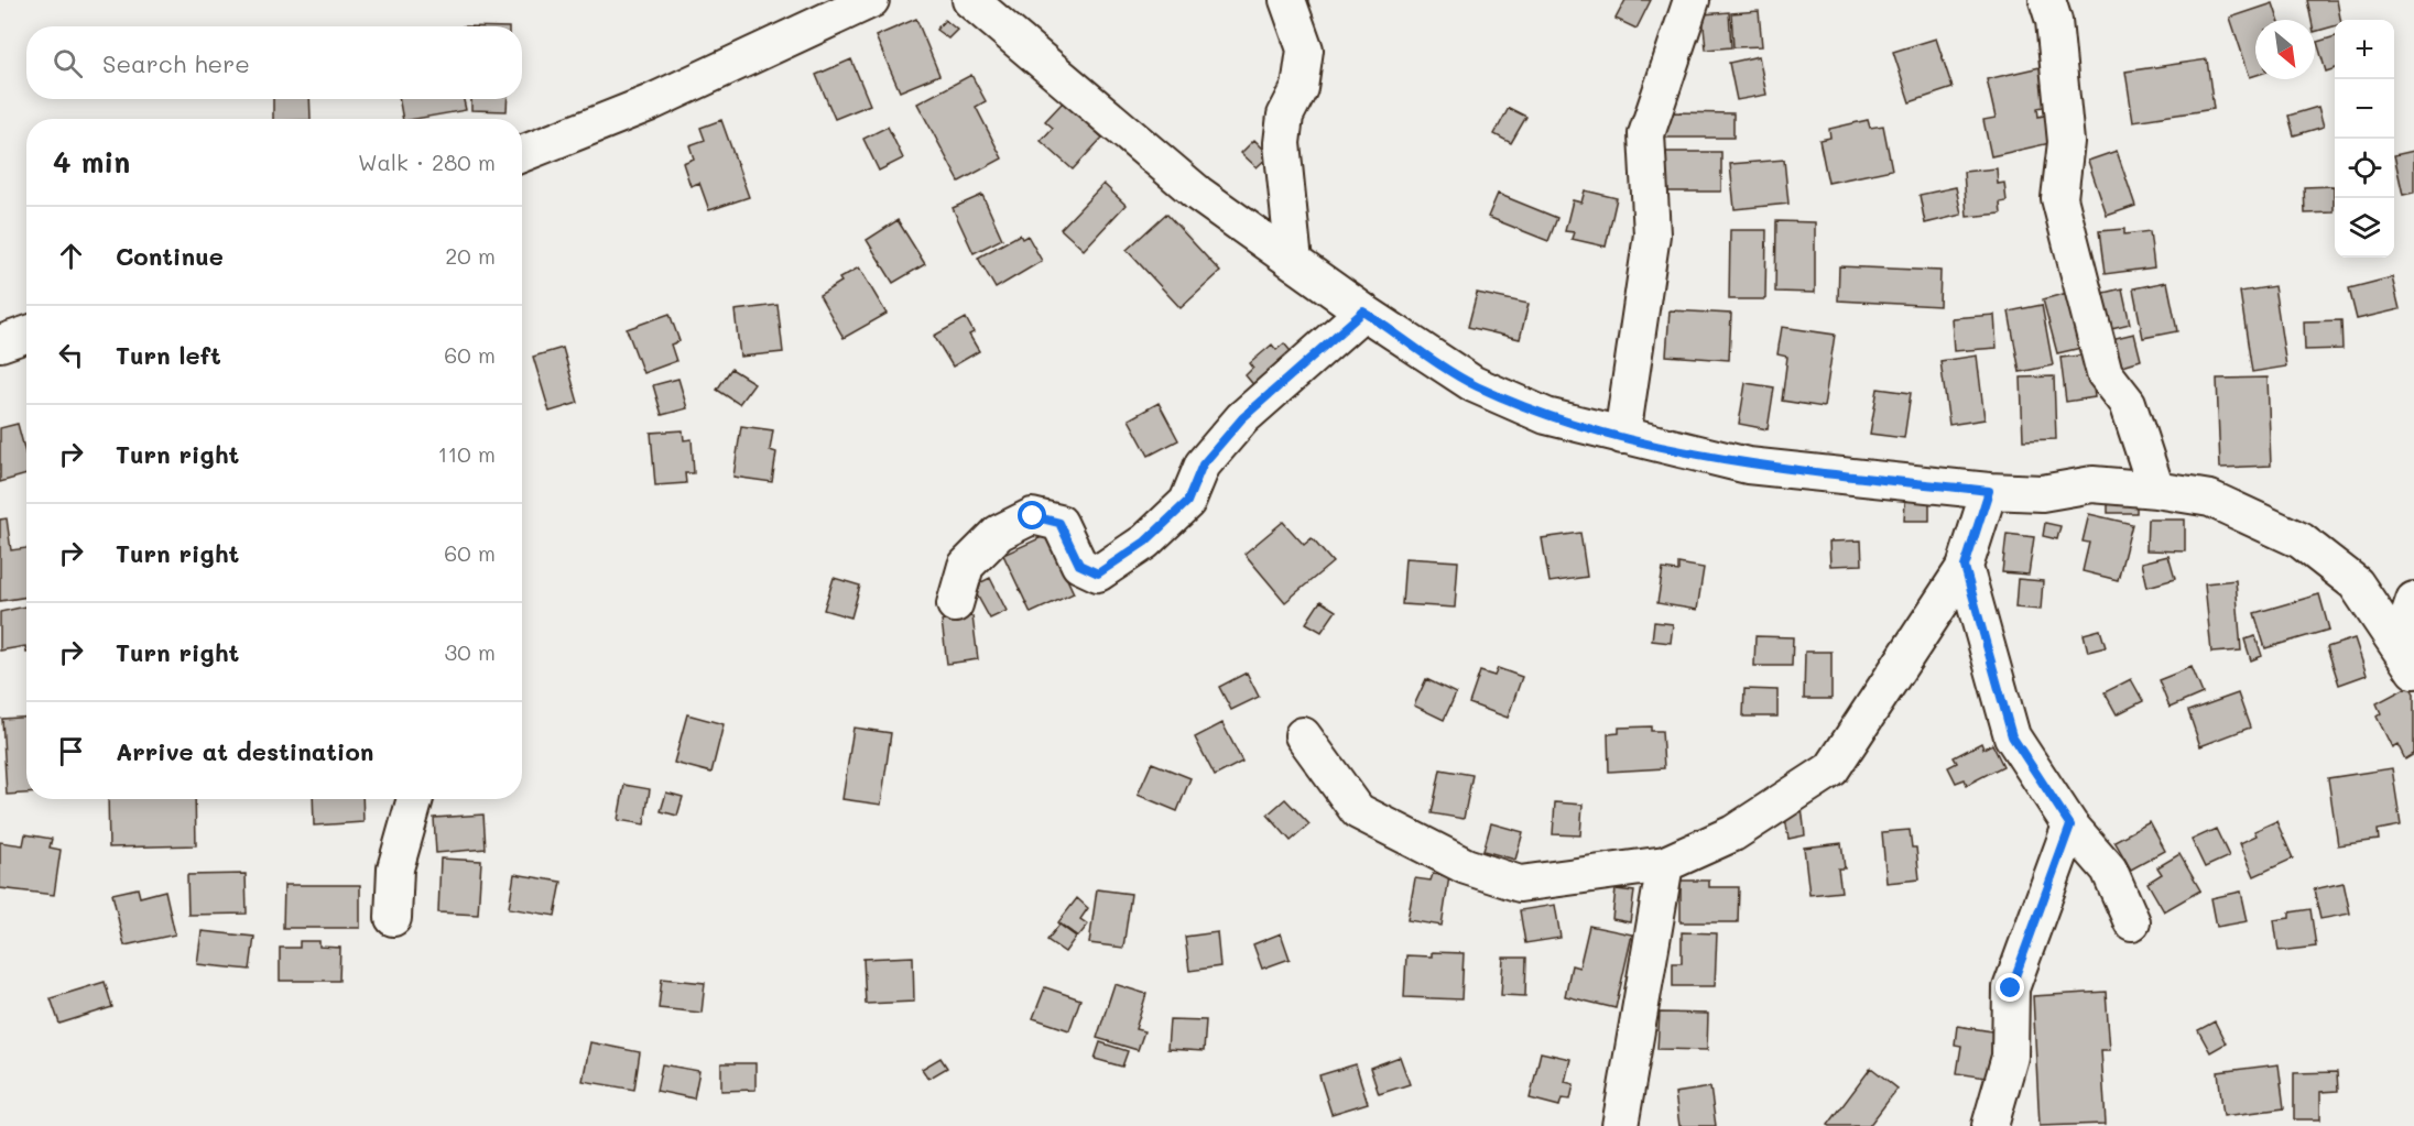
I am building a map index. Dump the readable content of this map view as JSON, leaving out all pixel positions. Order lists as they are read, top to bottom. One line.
{"north":"bottom right","page":{"map_buttons":["+","−"],"search":"Search here","heading":["4 min","Walk · 280 m"],"list":[["Continue","20 m"],["Turn left","60 m"],["Turn right","110 m"],["Turn right","60 m"],["Turn right","30 m"],"Arrive at destination"]}}
